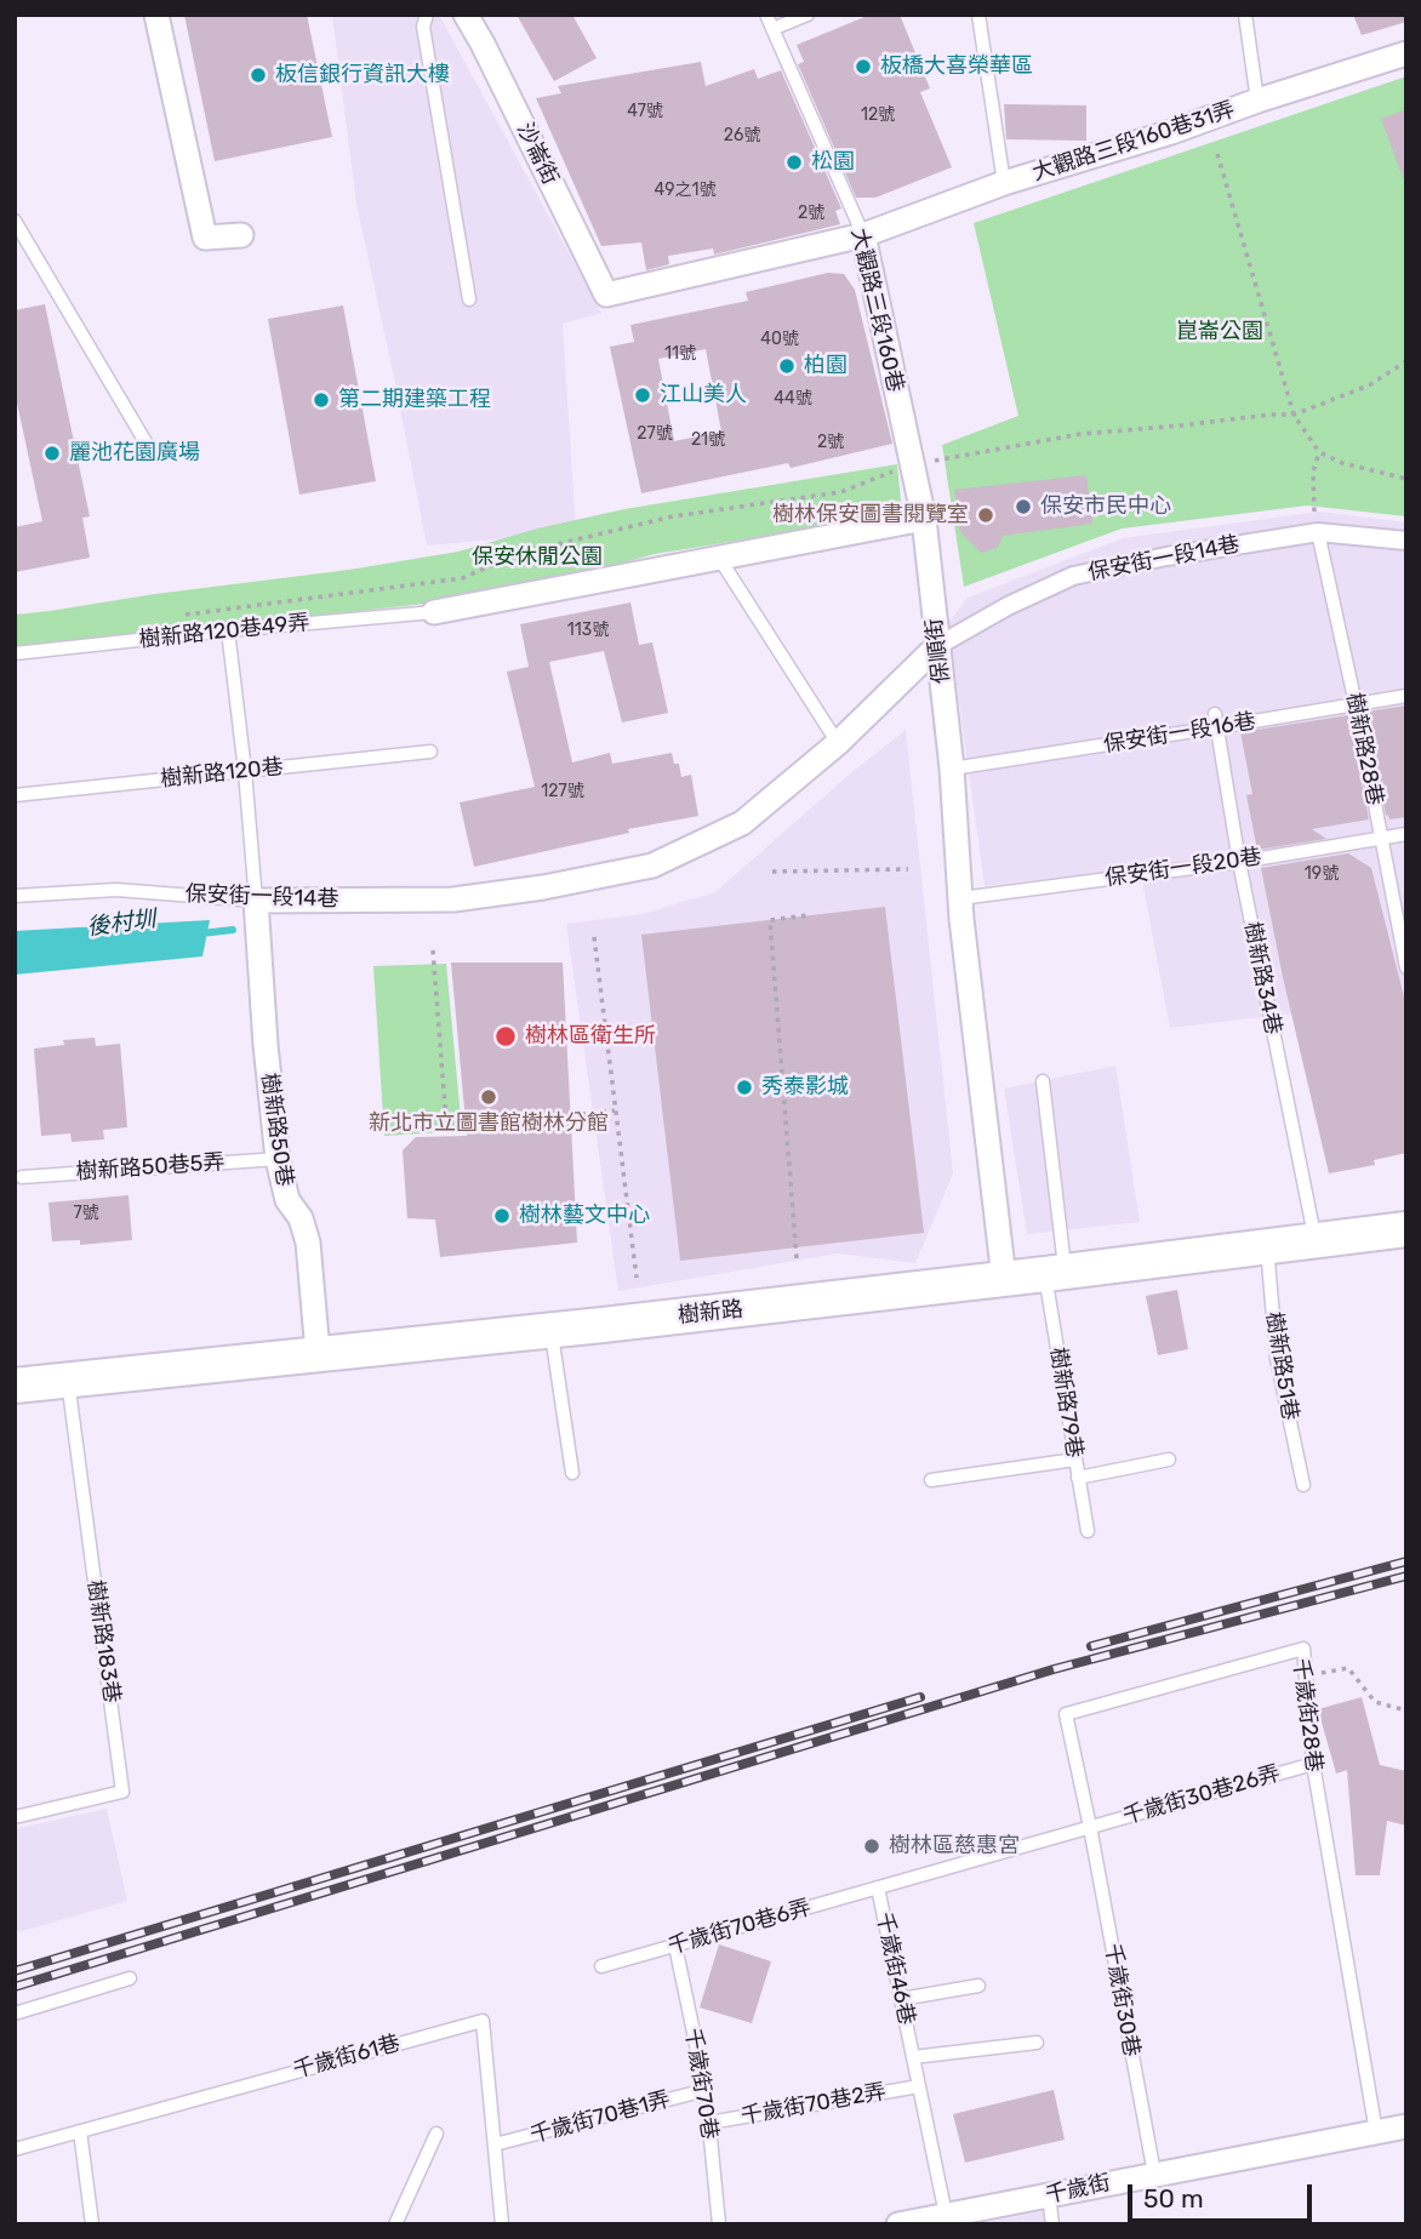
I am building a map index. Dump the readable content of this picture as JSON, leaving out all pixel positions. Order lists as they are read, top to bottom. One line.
{"streets":{"main road":["樹新路"],"street":["大觀路三段160巷31弄","沙崙街","大觀路三段160巷","保安街一段14巷","保順街","樹新路50巷","千歲街"],"lane":["樹新路120巷49弄","保安街一段16巷","樹新路28巷","樹新路120巷","保安街一段20巷","樹新路34巷","樹新路50巷5弄","樹新路51巷","樹新路79巷","樹新路183巷","千歲街28巷","千歲街30巷26弄","千歲街70巷6弄","千歲街46巷","千歲街30巷","千歲街61巷","千歲街70巷","千歲街70巷2弄","千歲街70巷1弄"]},"crossings":[["大觀路三段160巷31弄","沙崙街"],["大觀路三段160巷31弄","大觀路三段160巷"],["大觀路三段160巷","保順街"],["保安街一段14巷","保順街"],["保安街一段14巷","樹新路28巷"],["保安街一段14巷","樹新路50巷"],["保順街","保安街一段16巷"],["保順街","保安街一段20巷"],["保順街","樹新路"],["保安街一段16巷","樹新路28巷"],["保安街一段16巷","樹新路34巷"],["樹新路28巷","保安街一段20巷"],["保安街一段20巷","樹新路34巷"],["樹新路34巷","樹新路"],["樹新路50巷","樹新路50巷5弄"],["樹新路50巷","樹新路"],["樹新路","樹新路51巷"],["樹新路","樹新路79巷"],["樹新路","樹新路183巷"],["千歲街28巷","千歲街30巷26弄"],["千歲街28巷","千歲街46巷"],["千歲街28巷","千歲街30巷"],["千歲街28巷","千歲街"],["千歲街30巷26弄","千歲街46巷"],["千歲街30巷26弄","千歲街30巷"],["千歲街70巷6弄","千歲街46巷"],["千歲街70巷6弄","千歲街70巷"],["千歲街46巷","千歲街30巷"],["千歲街46巷","千歲街70巷2弄"],["千歲街46巷","千歲街"],["千歲街30巷","千歲街"],["千歲街61巷","千歲街70巷1弄"],["千歲街70巷","千歲街70巷2弄"],["千歲街70巷","千歲街70巷1弄"]],"water":["後村圳"],"parks":["崑崙公園","保安休閒公園"],"places":["板橋大喜榮華區","板信銀行資訊大樓","松園","柏園","江山美人","第二期建築工程","麗池花園廣場","保安市民中心","樹林保安圖書閱覽室","樹林區衛生所","秀泰影城","新北市立圖書館樹林分館","樹林藝文中心","樹林區慈惠宮"],"house_numbers":["47號","12號","26號","49之1號","2號","40號","11號","44號","27號","21號","2號","113號","127號","19號","7號"],"scale_bar":"50 m"}
